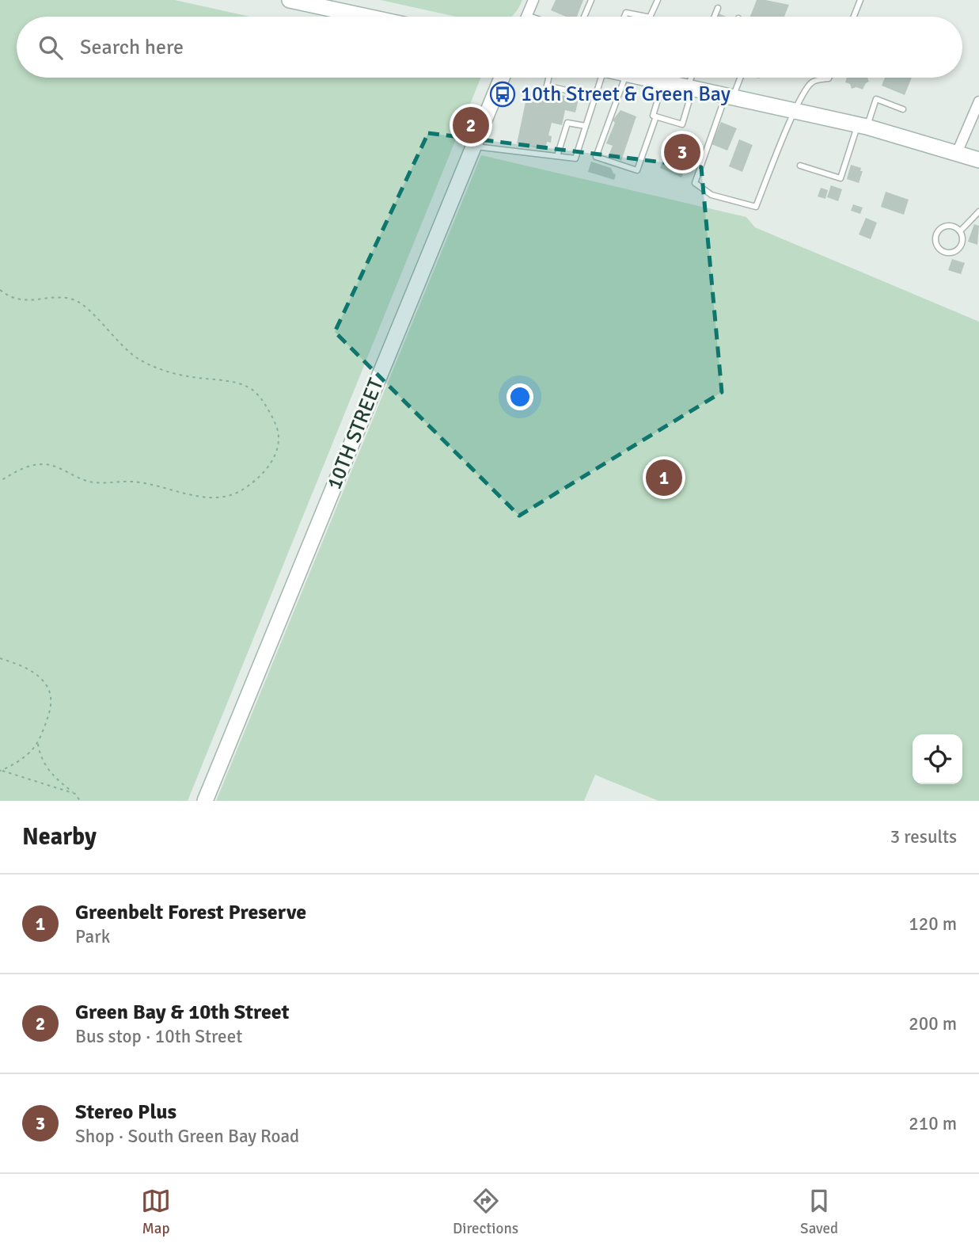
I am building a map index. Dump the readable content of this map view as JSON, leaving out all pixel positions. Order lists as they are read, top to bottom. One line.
{"streets":{"street":["10TH STREET"]},"places":{"bus stop":["10th Street & Green Bay"]},"page":{"search":"Search here","pins":["2","3","1"],"heading":["Nearby","3 results"],"list":[{"mark":"1","name":"Greenbelt Forest Preserve","note":"Park","value":"120 m"},{"mark":"2","name":"Green Bay & 10th Street","note":"Bus stop · 10th Street","value":"200 m"},{"mark":"3","name":"Stereo Plus","note":"Shop · South Green Bay Road","value":"210 m"}],"nav":["Map","Directions","Saved"]}}
